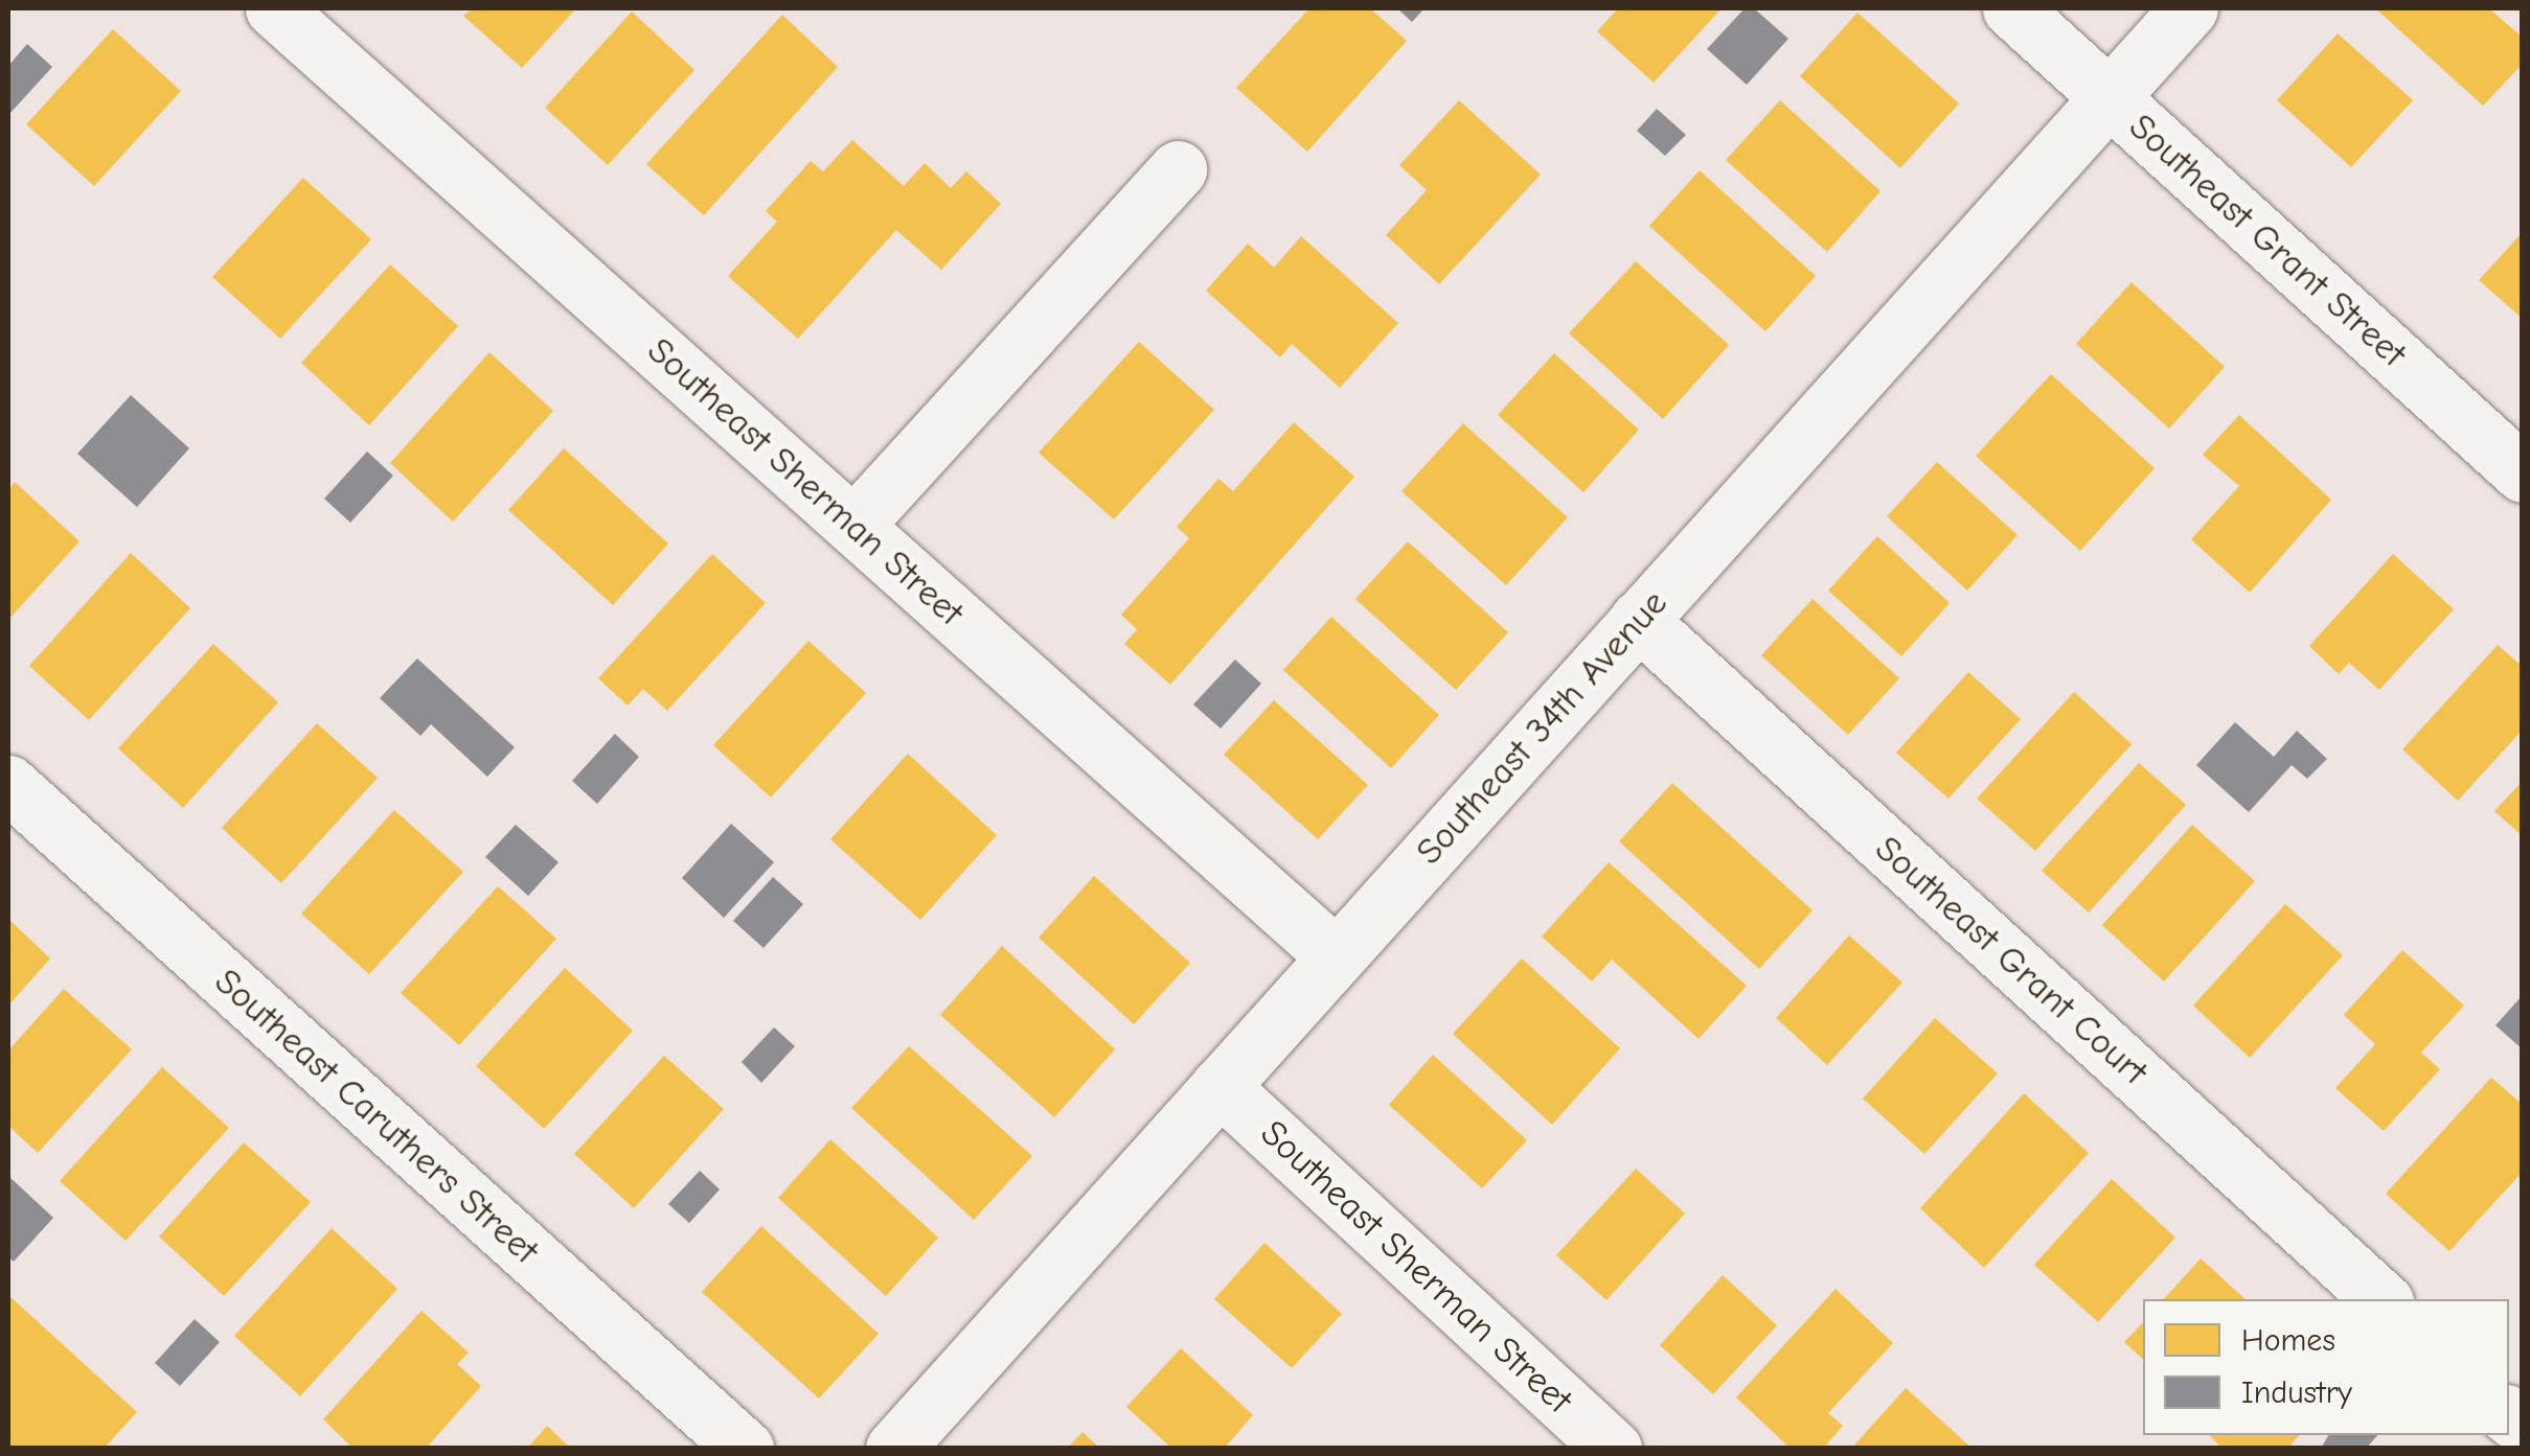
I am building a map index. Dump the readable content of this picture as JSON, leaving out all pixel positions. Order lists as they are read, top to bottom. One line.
{"streets":{"street":["Southeast Grant Street","Southeast Sherman Street","Southeast 34th Avenue","Southeast Grant Court","Southeast Caruthers Street"]},"crossings":[["Southeast Grant Street","Southeast 34th Avenue"],["Southeast Sherman Street","Southeast 34th Avenue"],["Southeast 34th Avenue","Southeast Grant Court"]],"legend":["Homes","Industry"]}
